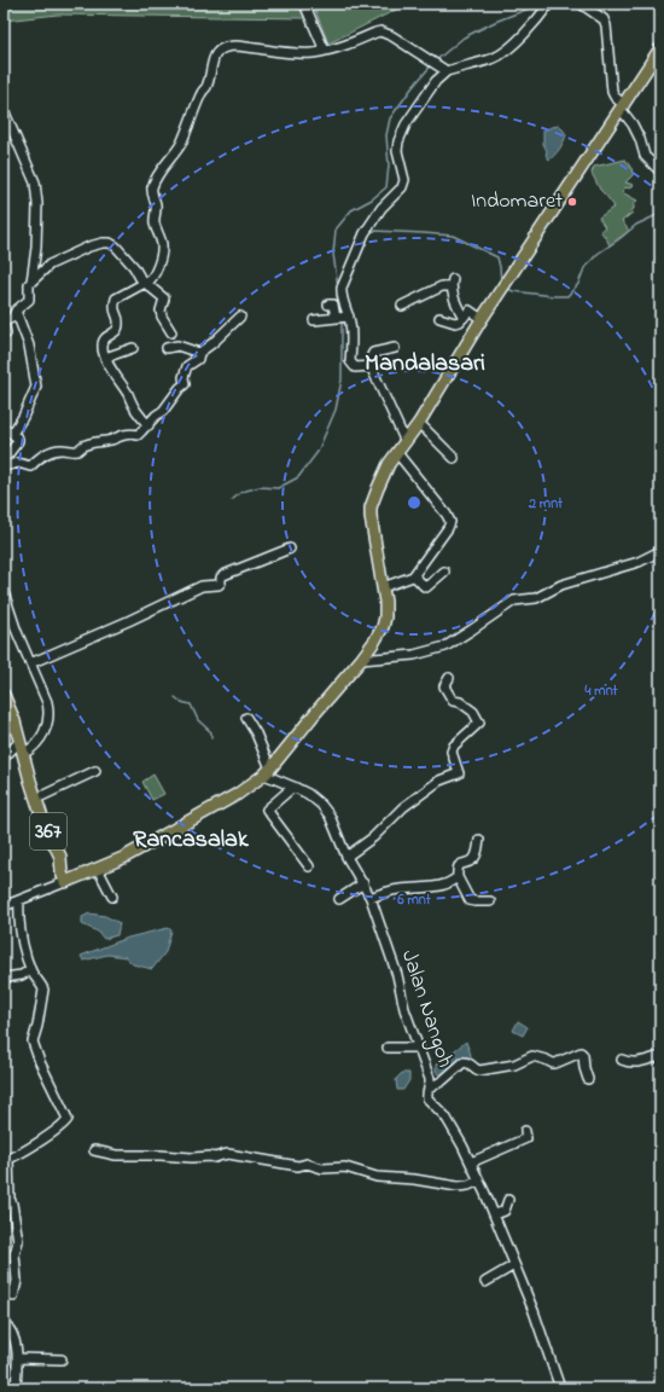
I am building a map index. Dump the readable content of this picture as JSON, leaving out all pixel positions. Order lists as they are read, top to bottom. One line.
{"streets":{"main road":["367"],"street":["Jalan Nangoh"]},"districts":["Mandalasari","Rancasalak"],"places":["Indomaret"],"rings":["2 mnt","4 mnt","6 mnt"]}
